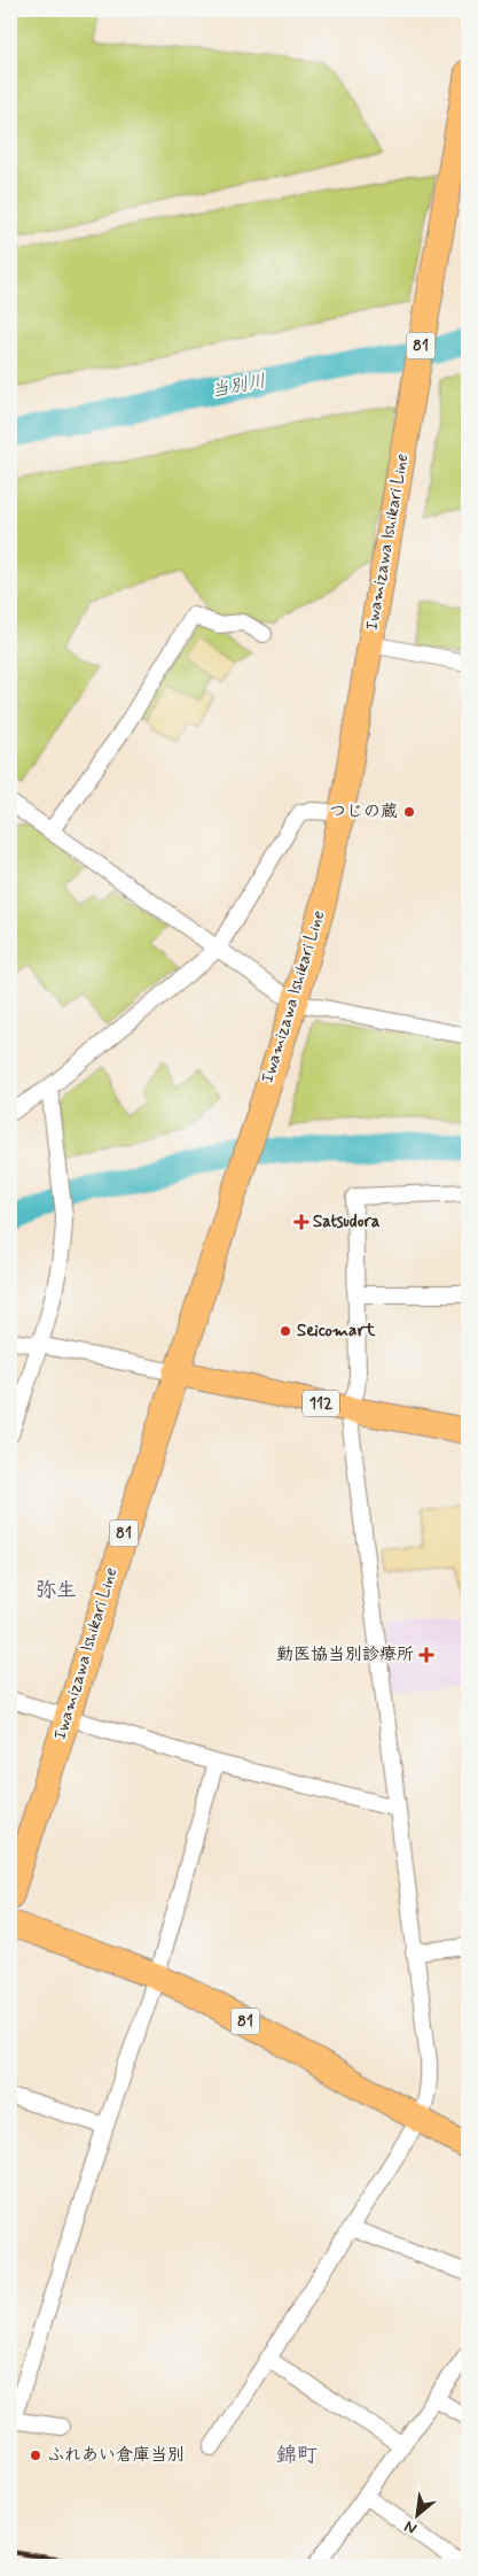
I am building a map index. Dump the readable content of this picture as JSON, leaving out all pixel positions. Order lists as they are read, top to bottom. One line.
{"streets":{"main road":["81","Iwamizawa Ishikari Line","112"]},"crossings":[["Iwamizawa Ishikari Line","112"]],"districts":["弥生","錦町"],"water":["当別川"],"places":{"other":["つじの蔵","Seicomart","ふれあい倉庫当別"],"health":["Satsudora","勤医協当別診療所"]},"north":"bottom left"}
